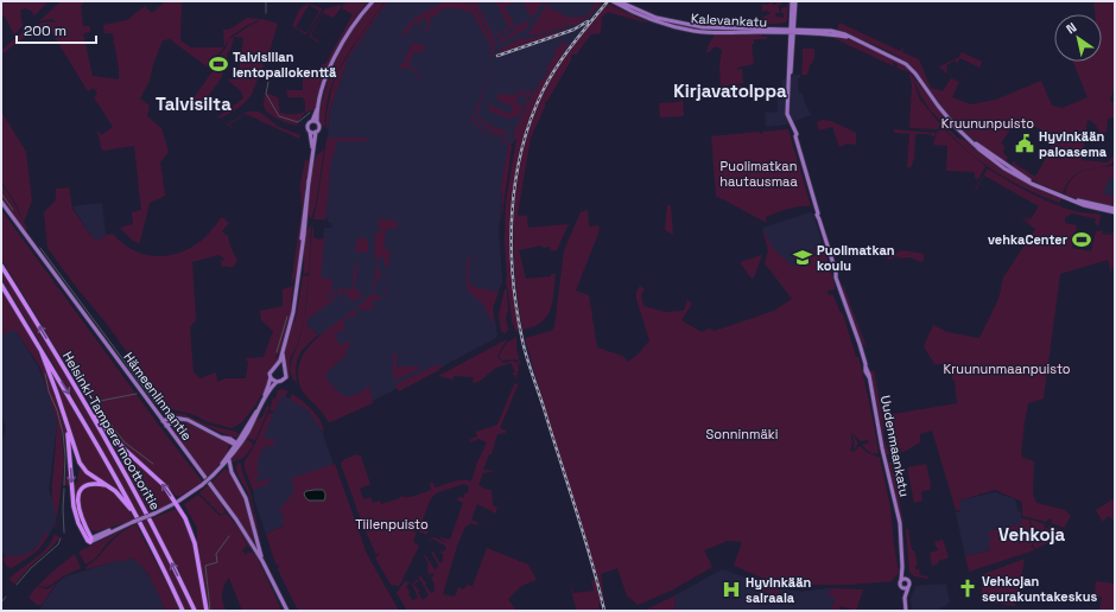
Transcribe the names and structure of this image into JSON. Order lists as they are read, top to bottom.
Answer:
{
  "streets": {
    "highway": ["Helsinki-Tampere moottoritie"],
    "main road": ["Kalevankatu", "Hämeenlinnantie", "Uudenmaankatu"]
  },
  "crossings": [
    ["Kalevankatu", "Uudenmaankatu"]
  ],
  "districts": ["Kirjavatolppa", "Talvisilta", "Vehkoja"],
  "parks": [
    "Kruununpuisto",
    "Puolimatkan hautausmaa",
    "Kruununmaanpuisto",
    "Sonninmäki",
    "Tiilenpuisto"
  ],
  "places": {
    "sports": ["Talvisillan lentopallokenttä", "vehkaCenter"],
    "public building": ["Hyvinkään paloasema"],
    "school or university": ["Puolimatkan koulu"],
    "church": ["Vehkojan seurakuntakeskus"],
    "hospital": ["Hyvinkään sairaala"]
  },
  "scale_bar": "200 m",
  "north": "top left"
}
